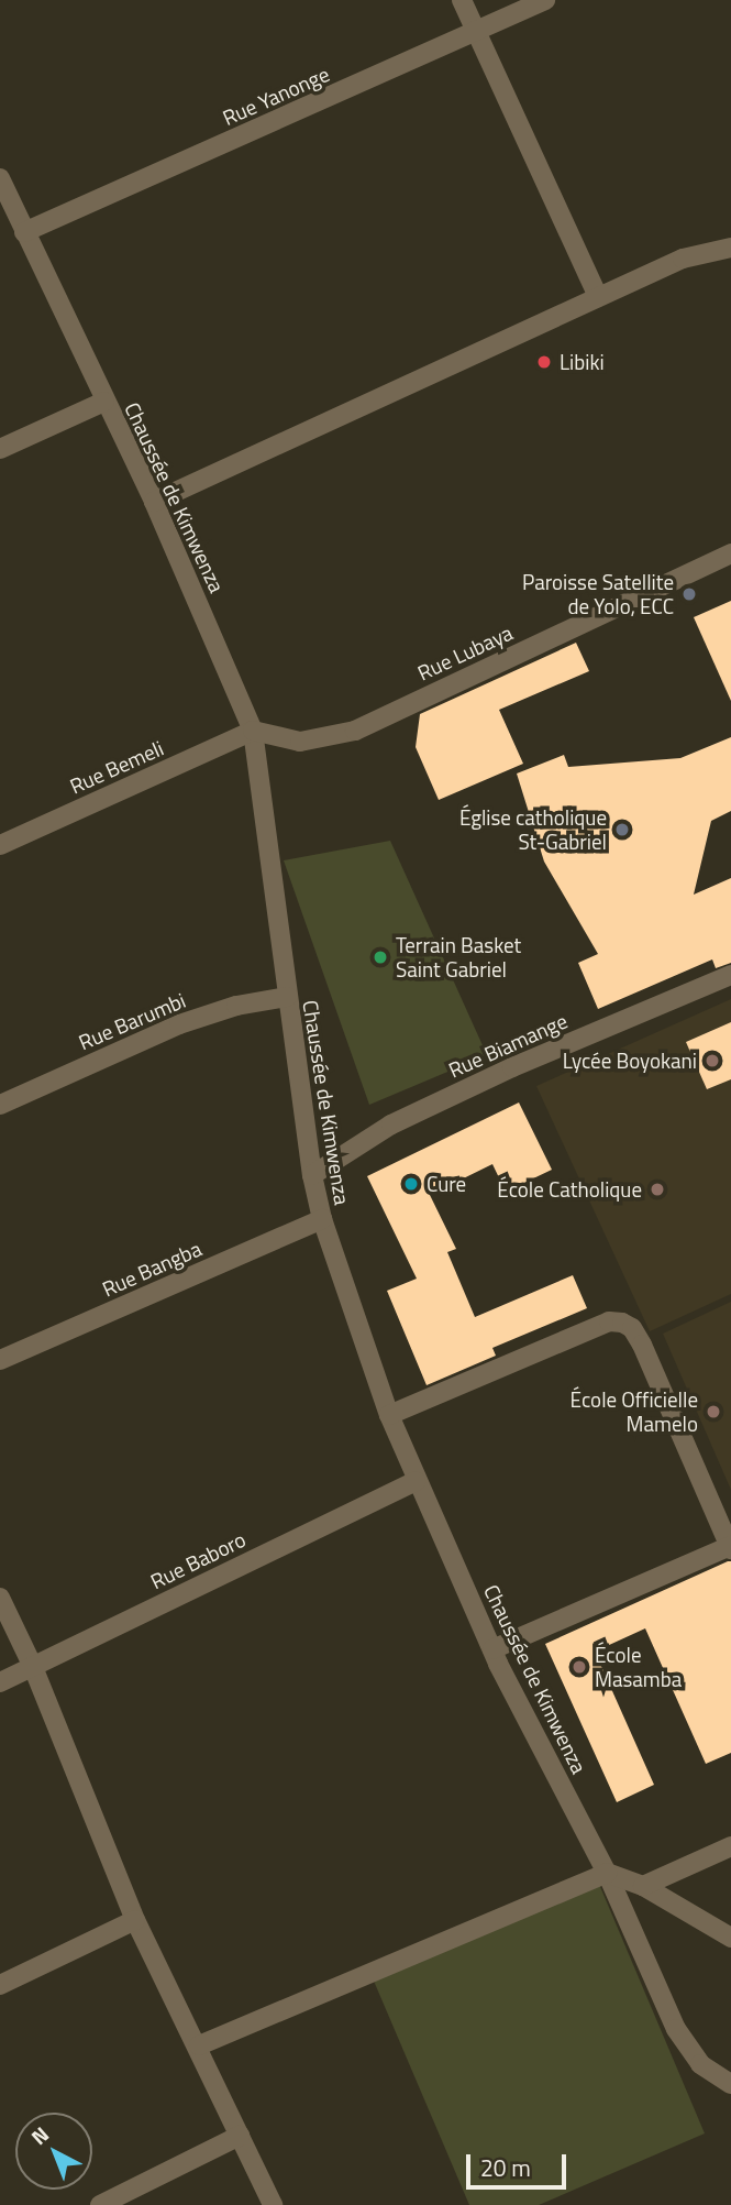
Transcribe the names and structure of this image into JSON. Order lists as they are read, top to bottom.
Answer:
{
  "streets": {
    "street": [
      "Rue Yanonge",
      "Chaussée de Kimwenza",
      "Rue Lubaya",
      "Rue Bemeli",
      "Rue Barumbi",
      "Rue Biamange",
      "Rue Bangba",
      "Rue Baboro"
    ]
  },
  "crossings": [
    ["Rue Yanonge", "Chaussée de Kimwenza"],
    ["Chaussée de Kimwenza", "Rue Lubaya"],
    ["Chaussée de Kimwenza", "Rue Bemeli"],
    ["Chaussée de Kimwenza", "Rue Barumbi"],
    ["Chaussée de Kimwenza", "Rue Biamange"],
    ["Chaussée de Kimwenza", "Rue Bangba"],
    ["Chaussée de Kimwenza", "Rue Baboro"],
    ["Rue Lubaya", "Rue Bemeli"]
  ],
  "places": [
    "Libiki",
    "Paroisse Satellite de Yolo, ECC",
    "Église catholique St-Gabriel",
    "Terrain Basket Saint Gabriel",
    "Lycée Boyokani",
    "Cure",
    "École Catholique",
    "École Officielle Mamelo",
    "École Masamba"
  ],
  "scale_bar": "20 m",
  "north": "top left"
}
